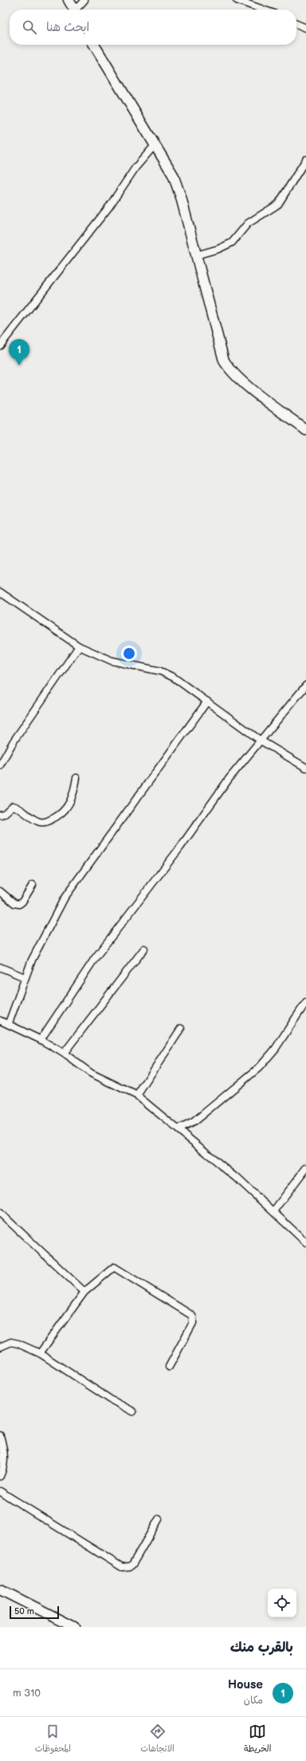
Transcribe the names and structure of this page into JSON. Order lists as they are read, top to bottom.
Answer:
{
  "scale_bar": "50 m",
  "page": {
    "search": "ابحث هنا",
    "pins": "1",
    "scale": "50 m",
    "heading": "بالقرب منك",
    "list": [
      {
        "mark": "1",
        "name": "House",
        "note": "مكان",
        "value": "310 m"
      }
    ],
    "nav": ["الخريطة", "الاتجاهات", "المحفوظات"]
  }
}
